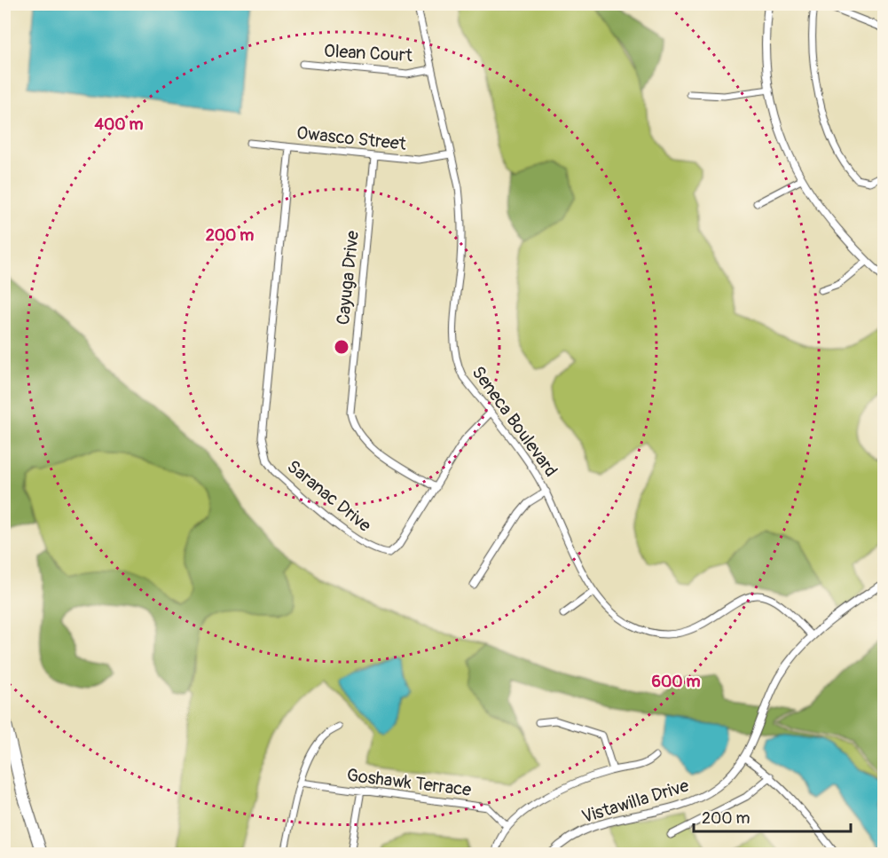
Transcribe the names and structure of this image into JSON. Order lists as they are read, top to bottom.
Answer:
{
  "streets": {
    "street": [
      "Olean Court",
      "Owasco Street",
      "Cayuga Drive",
      "Seneca Boulevard",
      "Saranac Drive",
      "Goshawk Terrace",
      "Vistawilla Drive"
    ]
  },
  "crossings": [
    ["Olean Court", "Seneca Boulevard"],
    ["Owasco Street", "Cayuga Drive"],
    ["Owasco Street", "Seneca Boulevard"],
    ["Owasco Street", "Saranac Drive"],
    ["Cayuga Drive", "Saranac Drive"],
    ["Seneca Boulevard", "Saranac Drive"],
    ["Seneca Boulevard", "Vistawilla Drive"]
  ],
  "scale_bar": "200 m",
  "rings": ["400 m", "200 m", "600 m"]
}
